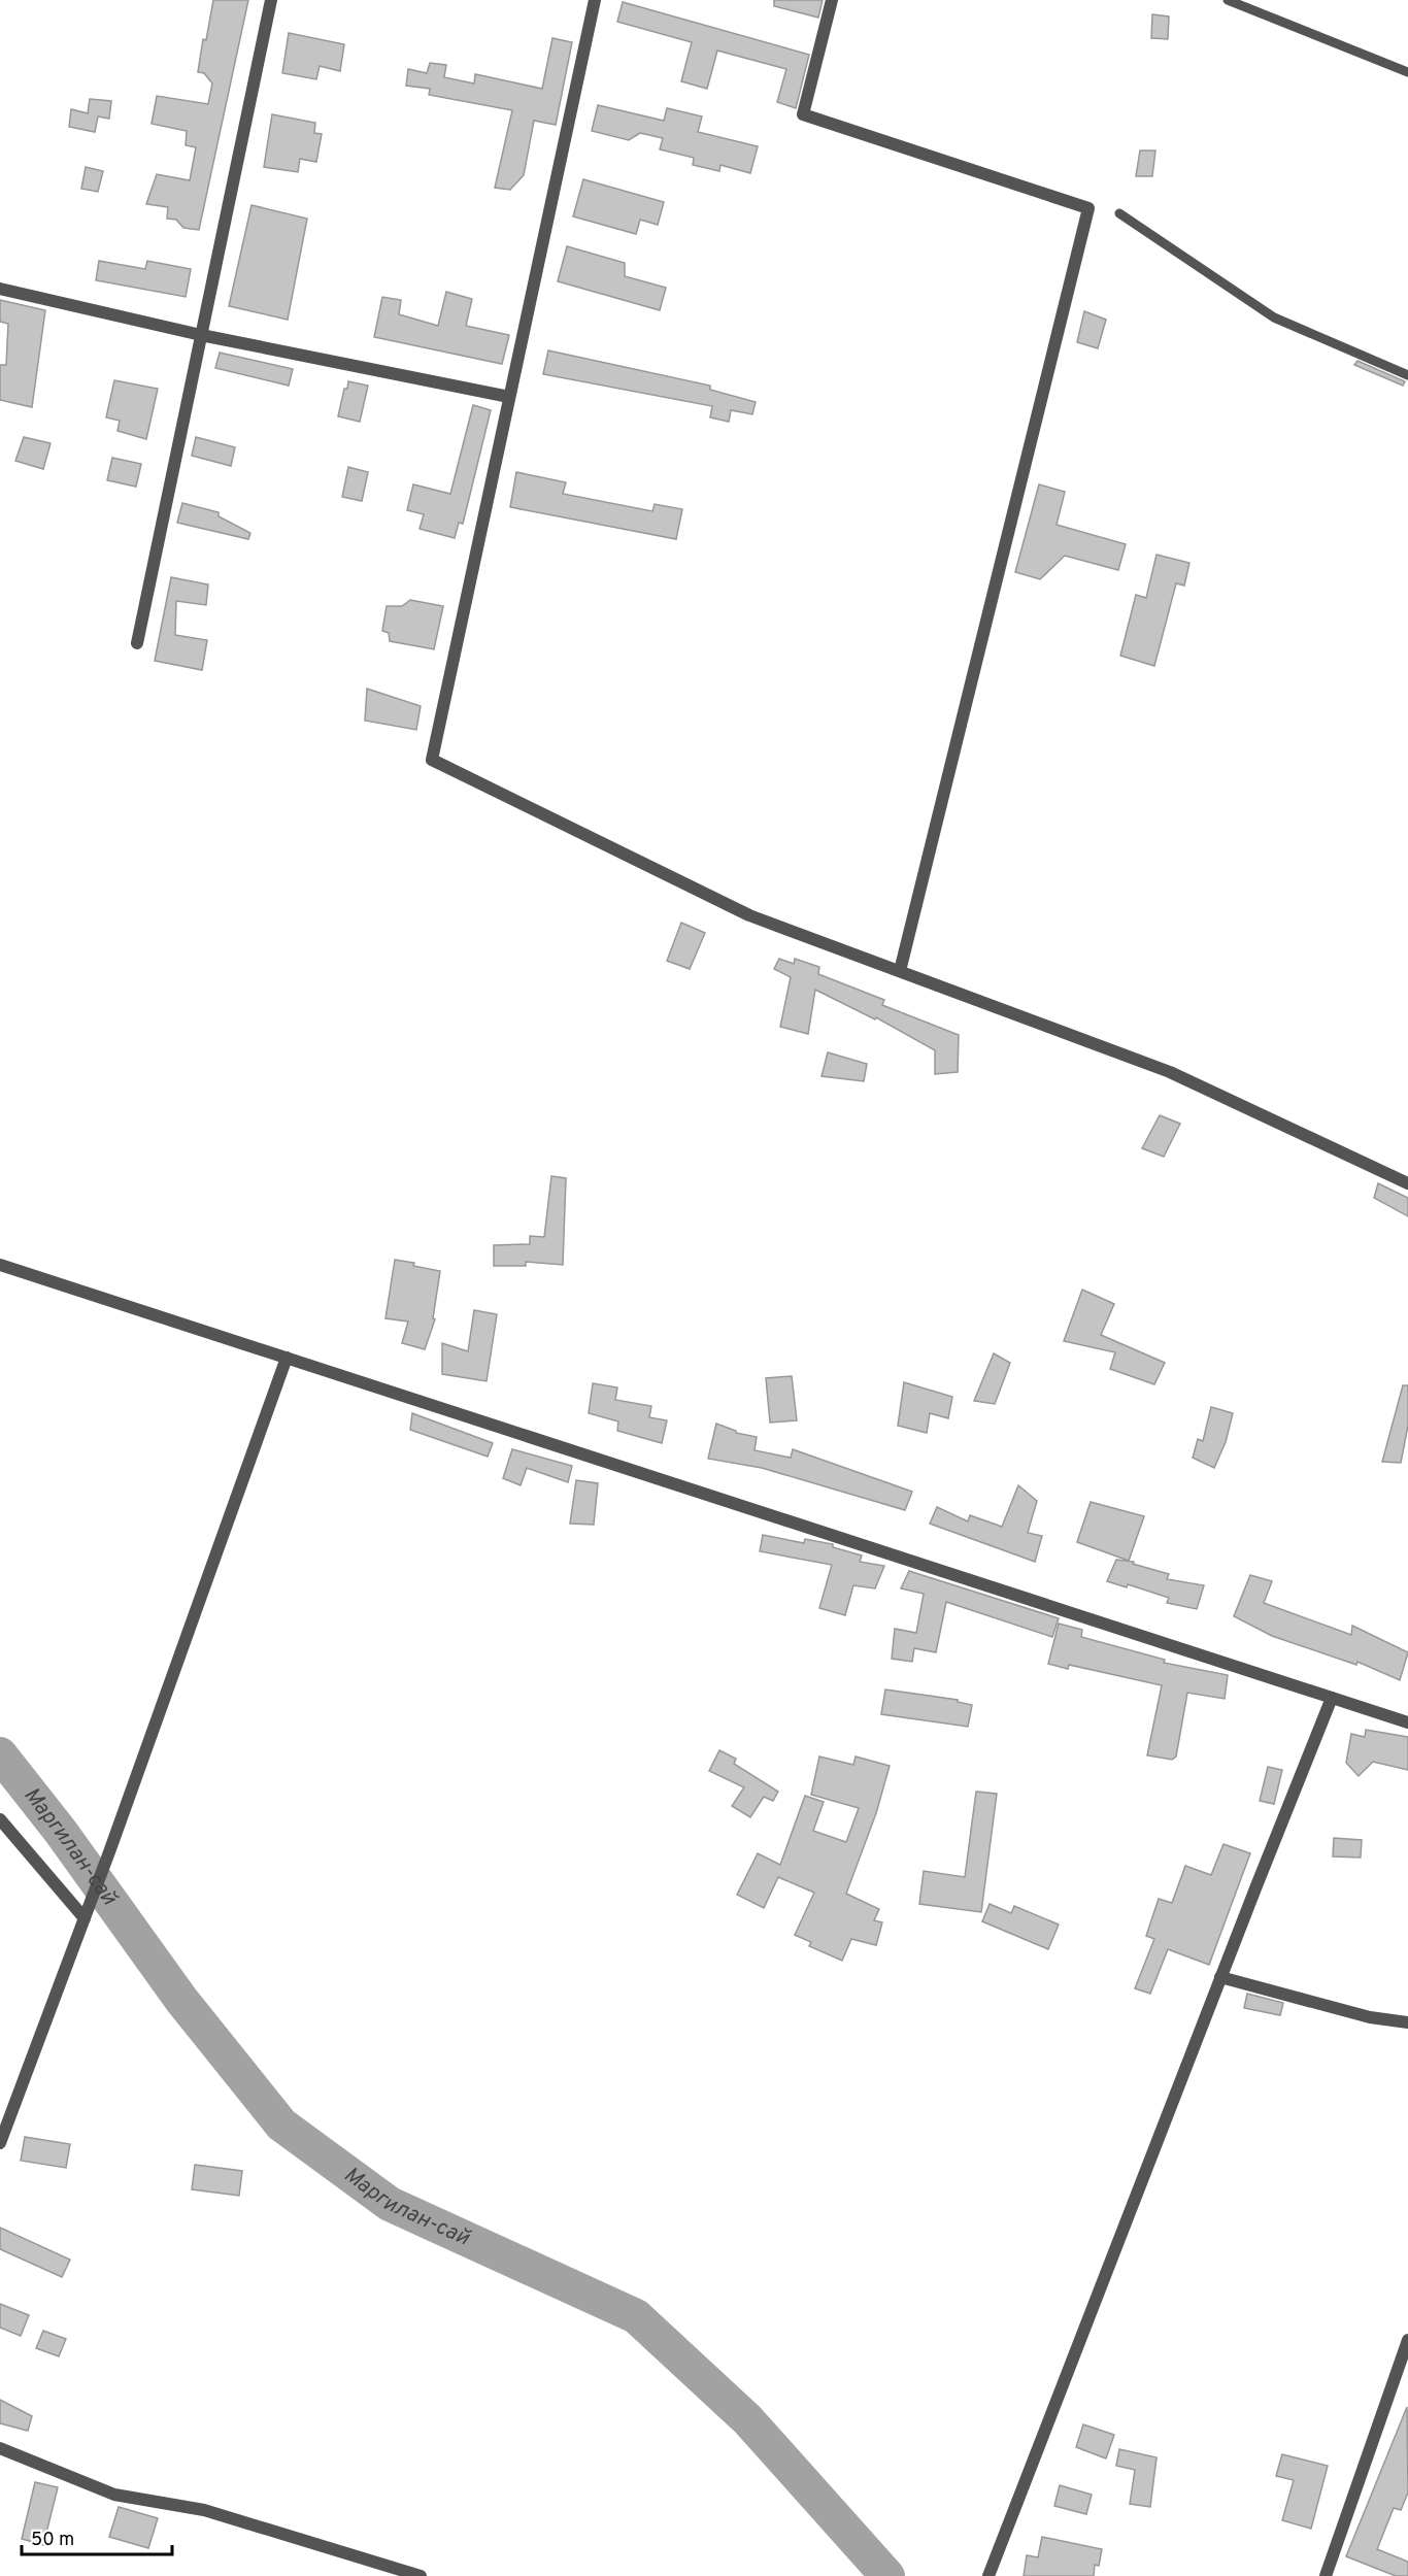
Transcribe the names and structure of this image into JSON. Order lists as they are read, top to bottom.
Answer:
{
  "water": ["Маргилан-сай"],
  "scale_bar": "50 m"
}
